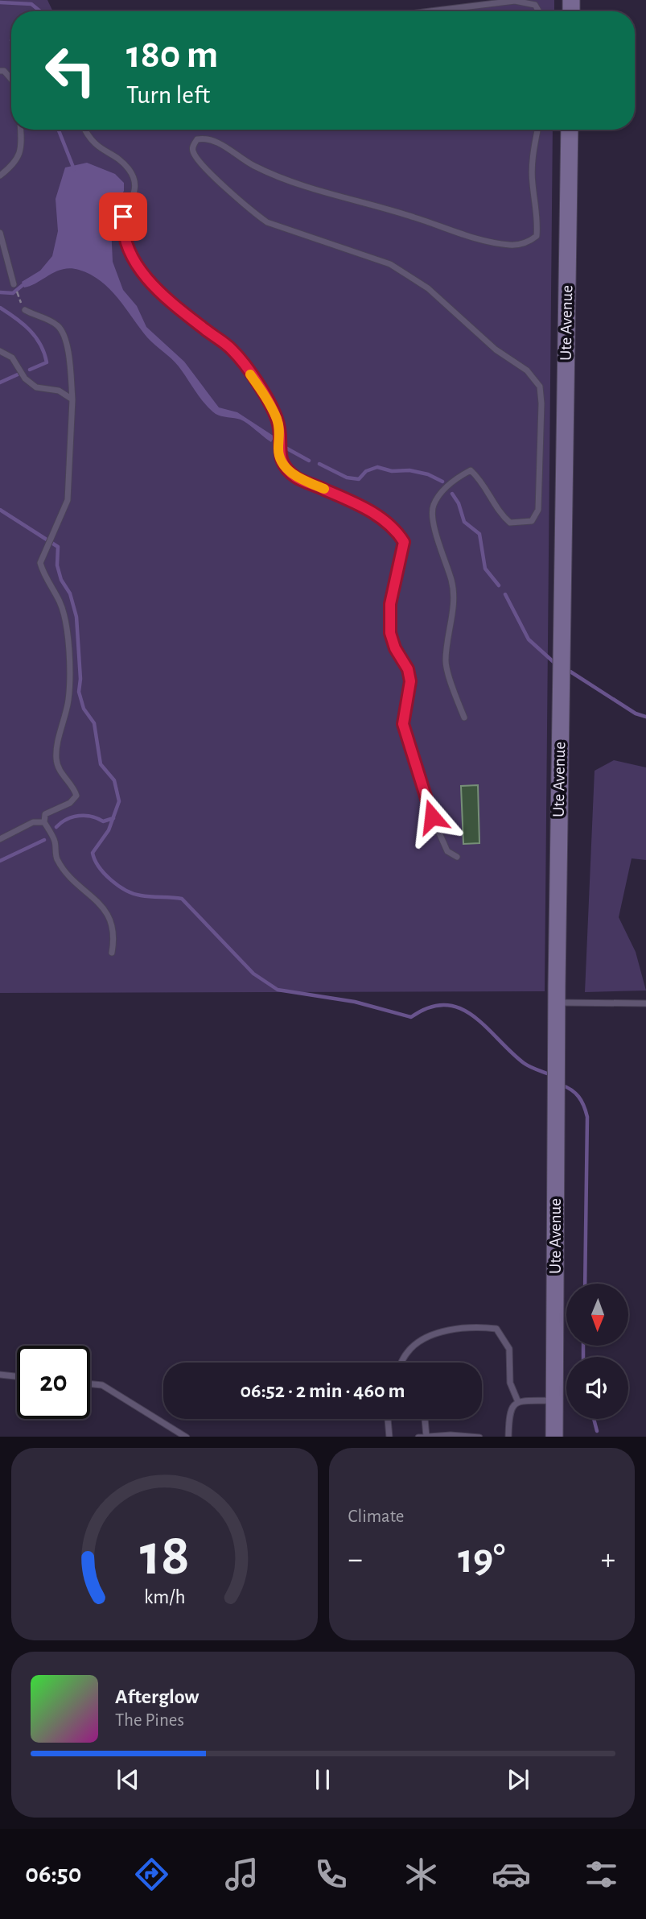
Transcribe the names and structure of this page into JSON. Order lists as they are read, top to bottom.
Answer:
{
  "streets": {
    "main road": ["Ute Avenue"]
  },
  "north": "bottom",
  "page": {
    "turn": ["180 m", "Turn left"],
    "limit": "20",
    "trip": "06:52 · 2 min · 460 m",
    "tile": "Climate",
    "heat": ["−", "19°", "+"],
    "song": ["Afterglow", "The Pines"],
    "tabs": "06:50",
    "gauge": ["18", "km/h"]
  }
}
